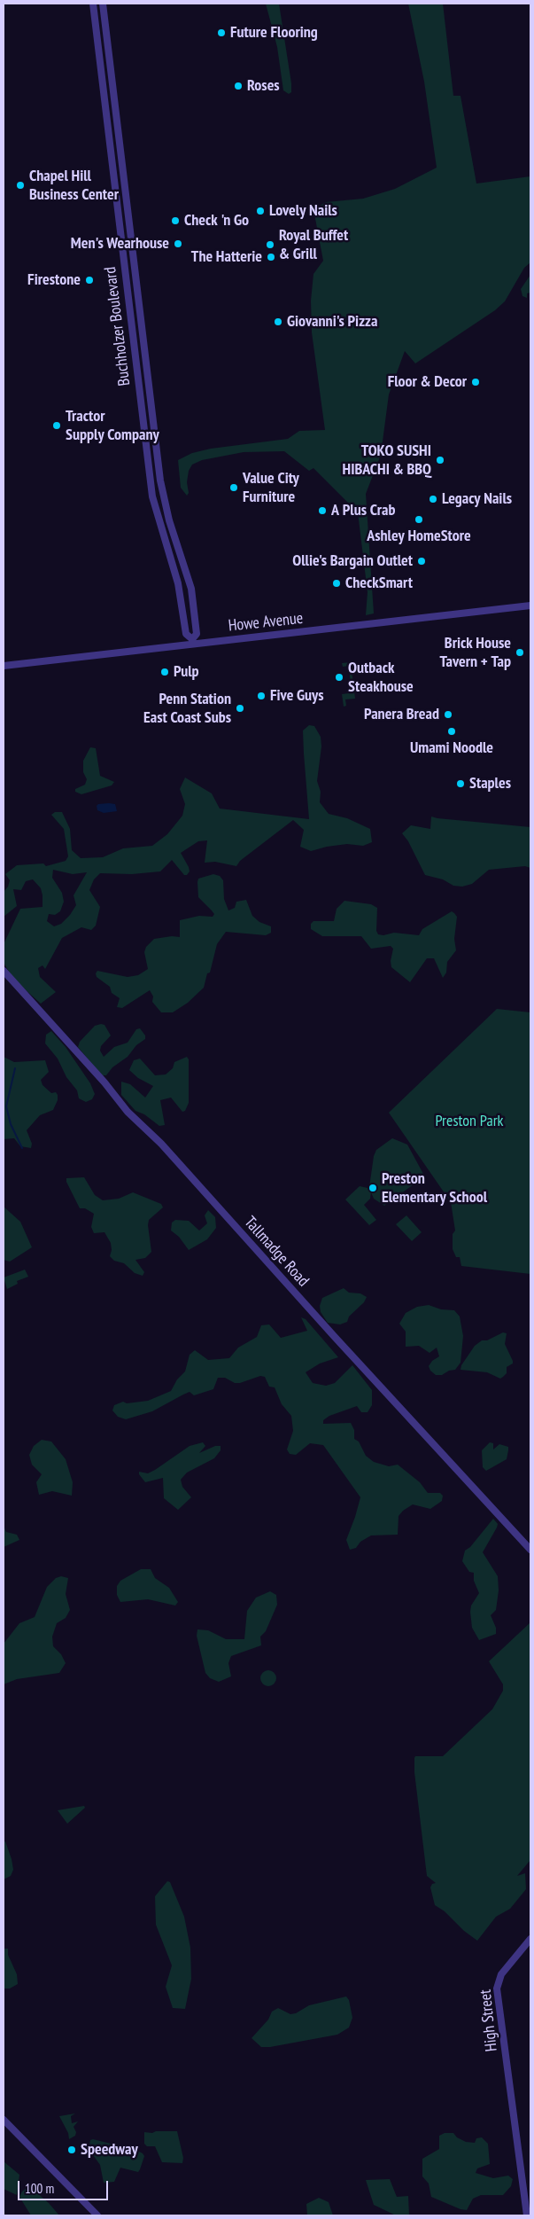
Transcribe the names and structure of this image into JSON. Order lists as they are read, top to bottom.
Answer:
{
  "streets": {
    "street": [
      "Buchholzer Boulevard",
      "Howe Avenue",
      "Tallmadge Road",
      "High Street"
    ]
  },
  "crossings": [
    ["Buchholzer Boulevard", "Howe Avenue"]
  ],
  "parks": ["Preston Park"],
  "places": [
    "Future Flooring",
    "Roses",
    "Chapel Hill Business Center",
    "Lovely Nails",
    "Check 'n Go",
    "Men's Wearhouse",
    "Royal Buffet & Grill",
    "The Hatterie",
    "Firestone",
    "Giovanni's Pizza",
    "Floor & Decor",
    "Tractor Supply Company",
    "TOKO SUSHI HIBACHI & BBQ",
    "Value City Furniture",
    "Legacy Nails",
    "A Plus Crab",
    "Ashley HomeStore",
    "Ollie's Bargain Outlet",
    "CheckSmart",
    "Brick House Tavern + Tap",
    "Pulp",
    "Outback Steakhouse",
    "Five Guys",
    "Penn Station East Coast Subs",
    "Panera Bread",
    "Umami Noodle",
    "Staples",
    "Preston Elementary School",
    "Speedway"
  ],
  "scale_bar": "100 m"
}
